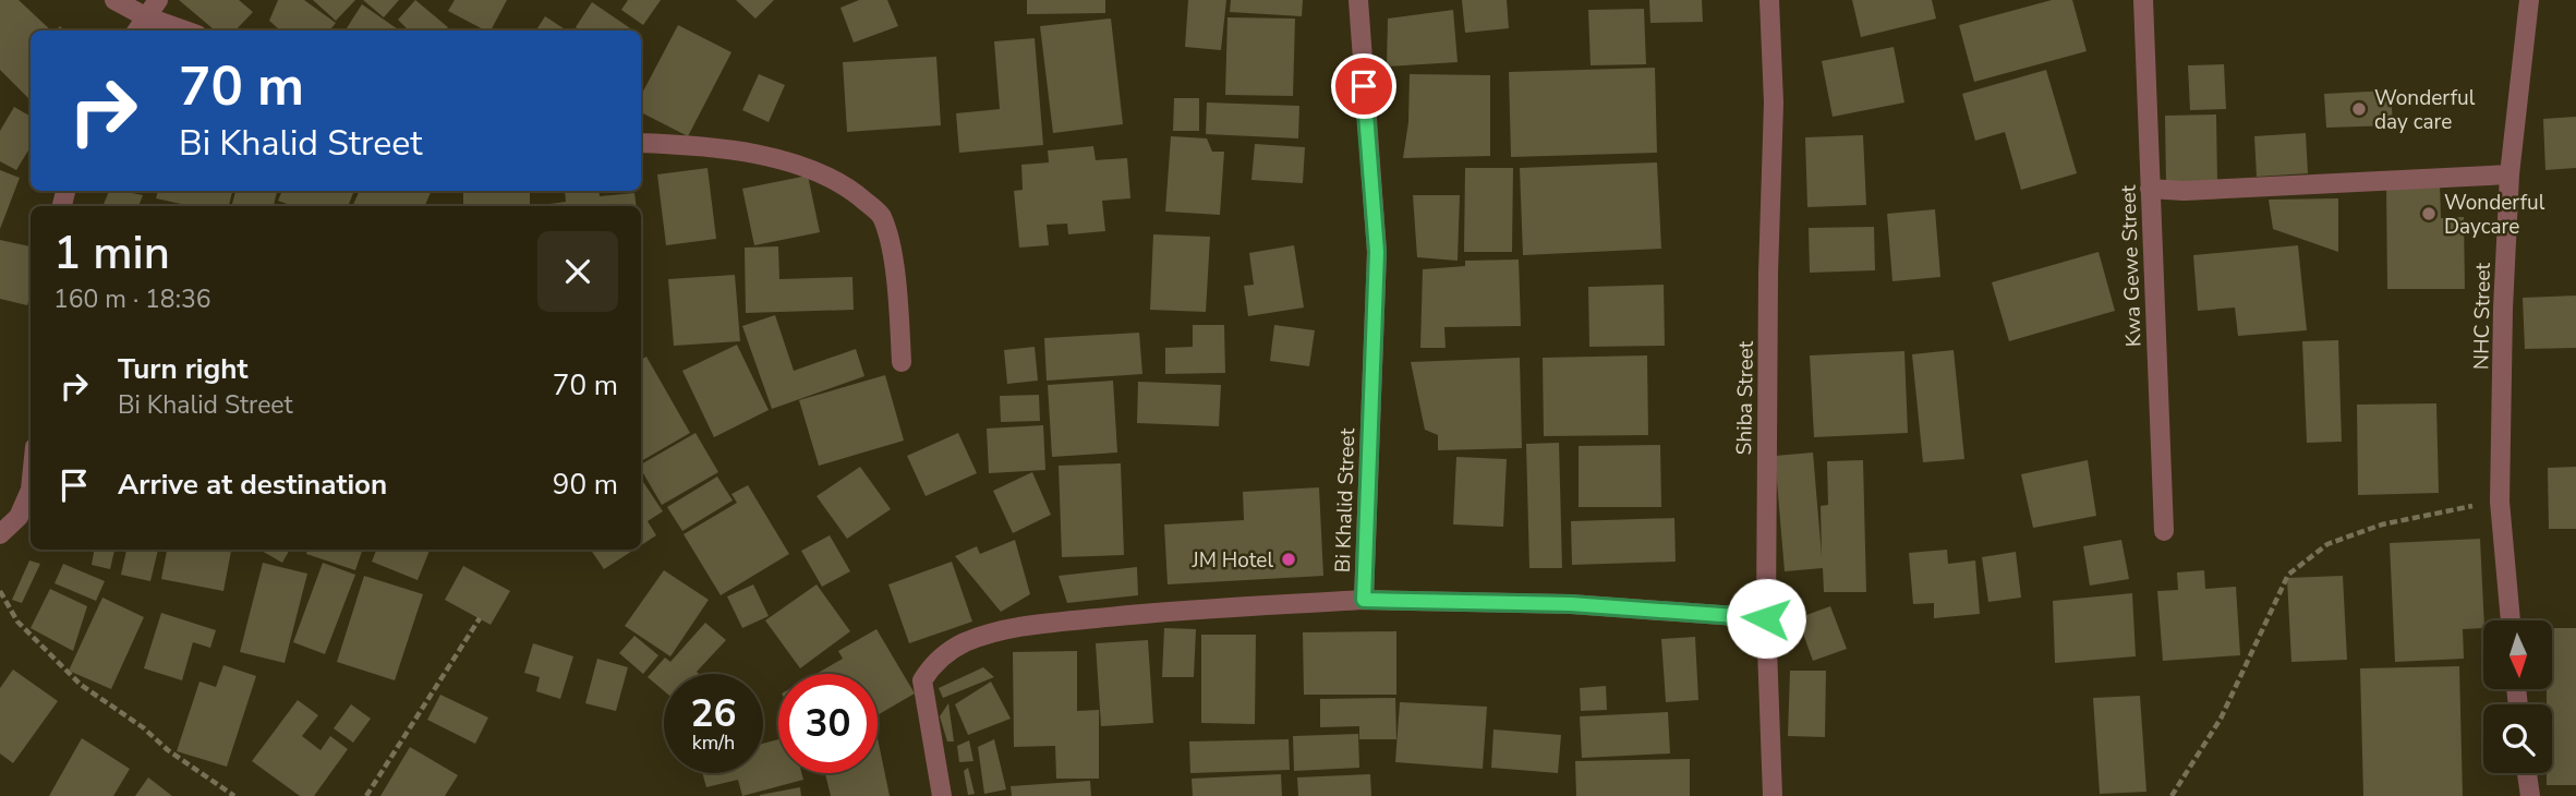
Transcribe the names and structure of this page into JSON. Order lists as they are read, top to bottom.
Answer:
{
  "streets": {
    "street": [
      "Kwa Gewe Street",
      "NHC Street",
      "Shiba Street",
      "Bi Khalid Street"
    ]
  },
  "crossings": [
    ["Shiba Street", "Bi Khalid Street"]
  ],
  "places": ["Wonderful day care", "Wonderful Daycare", "JM Hotel"],
  "north": "bottom",
  "page": {
    "turn": ["70 m", "Bi Khalid Street"],
    "heading": ["1 min", "160 m · 18:36"],
    "list": [
      {
        "name": "Turn right",
        "note": "Bi Khalid Street",
        "value": "70 m"
      },
      {
        "name": "Arrive at destination",
        "value": "90 m"
      }
    ],
    "speed": "26 km/h",
    "limit": "30"
  }
}
